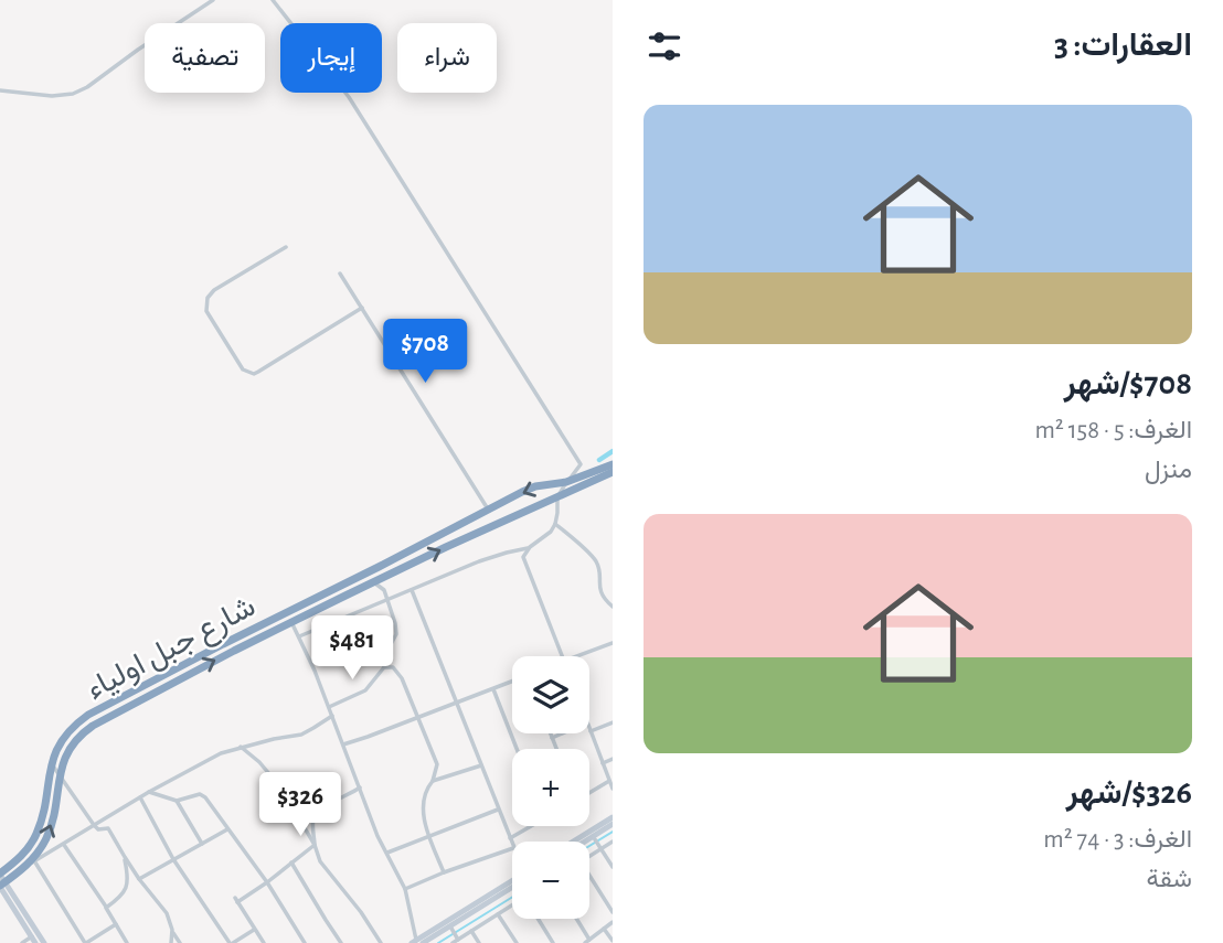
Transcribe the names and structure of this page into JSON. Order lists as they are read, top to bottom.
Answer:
{
  "streets": {
    "highway": ["شارع جبل اولياء"]
  },
  "page": {
    "heading": "العقارات: 3",
    "chip": ["شراء", "إيجار", "تصفية"],
    "list": [
      {
        "name": "$708/شهر",
        "note": "الغرف: 5 · 158 m² · منزل"
      },
      {
        "name": "$326/شهر",
        "note": "الغرف: 3 · 74 m² · شقة"
      }
    ],
    "price": ["$708", "$481", "$326"],
    "map_buttons": ["+", "−"]
  }
}
